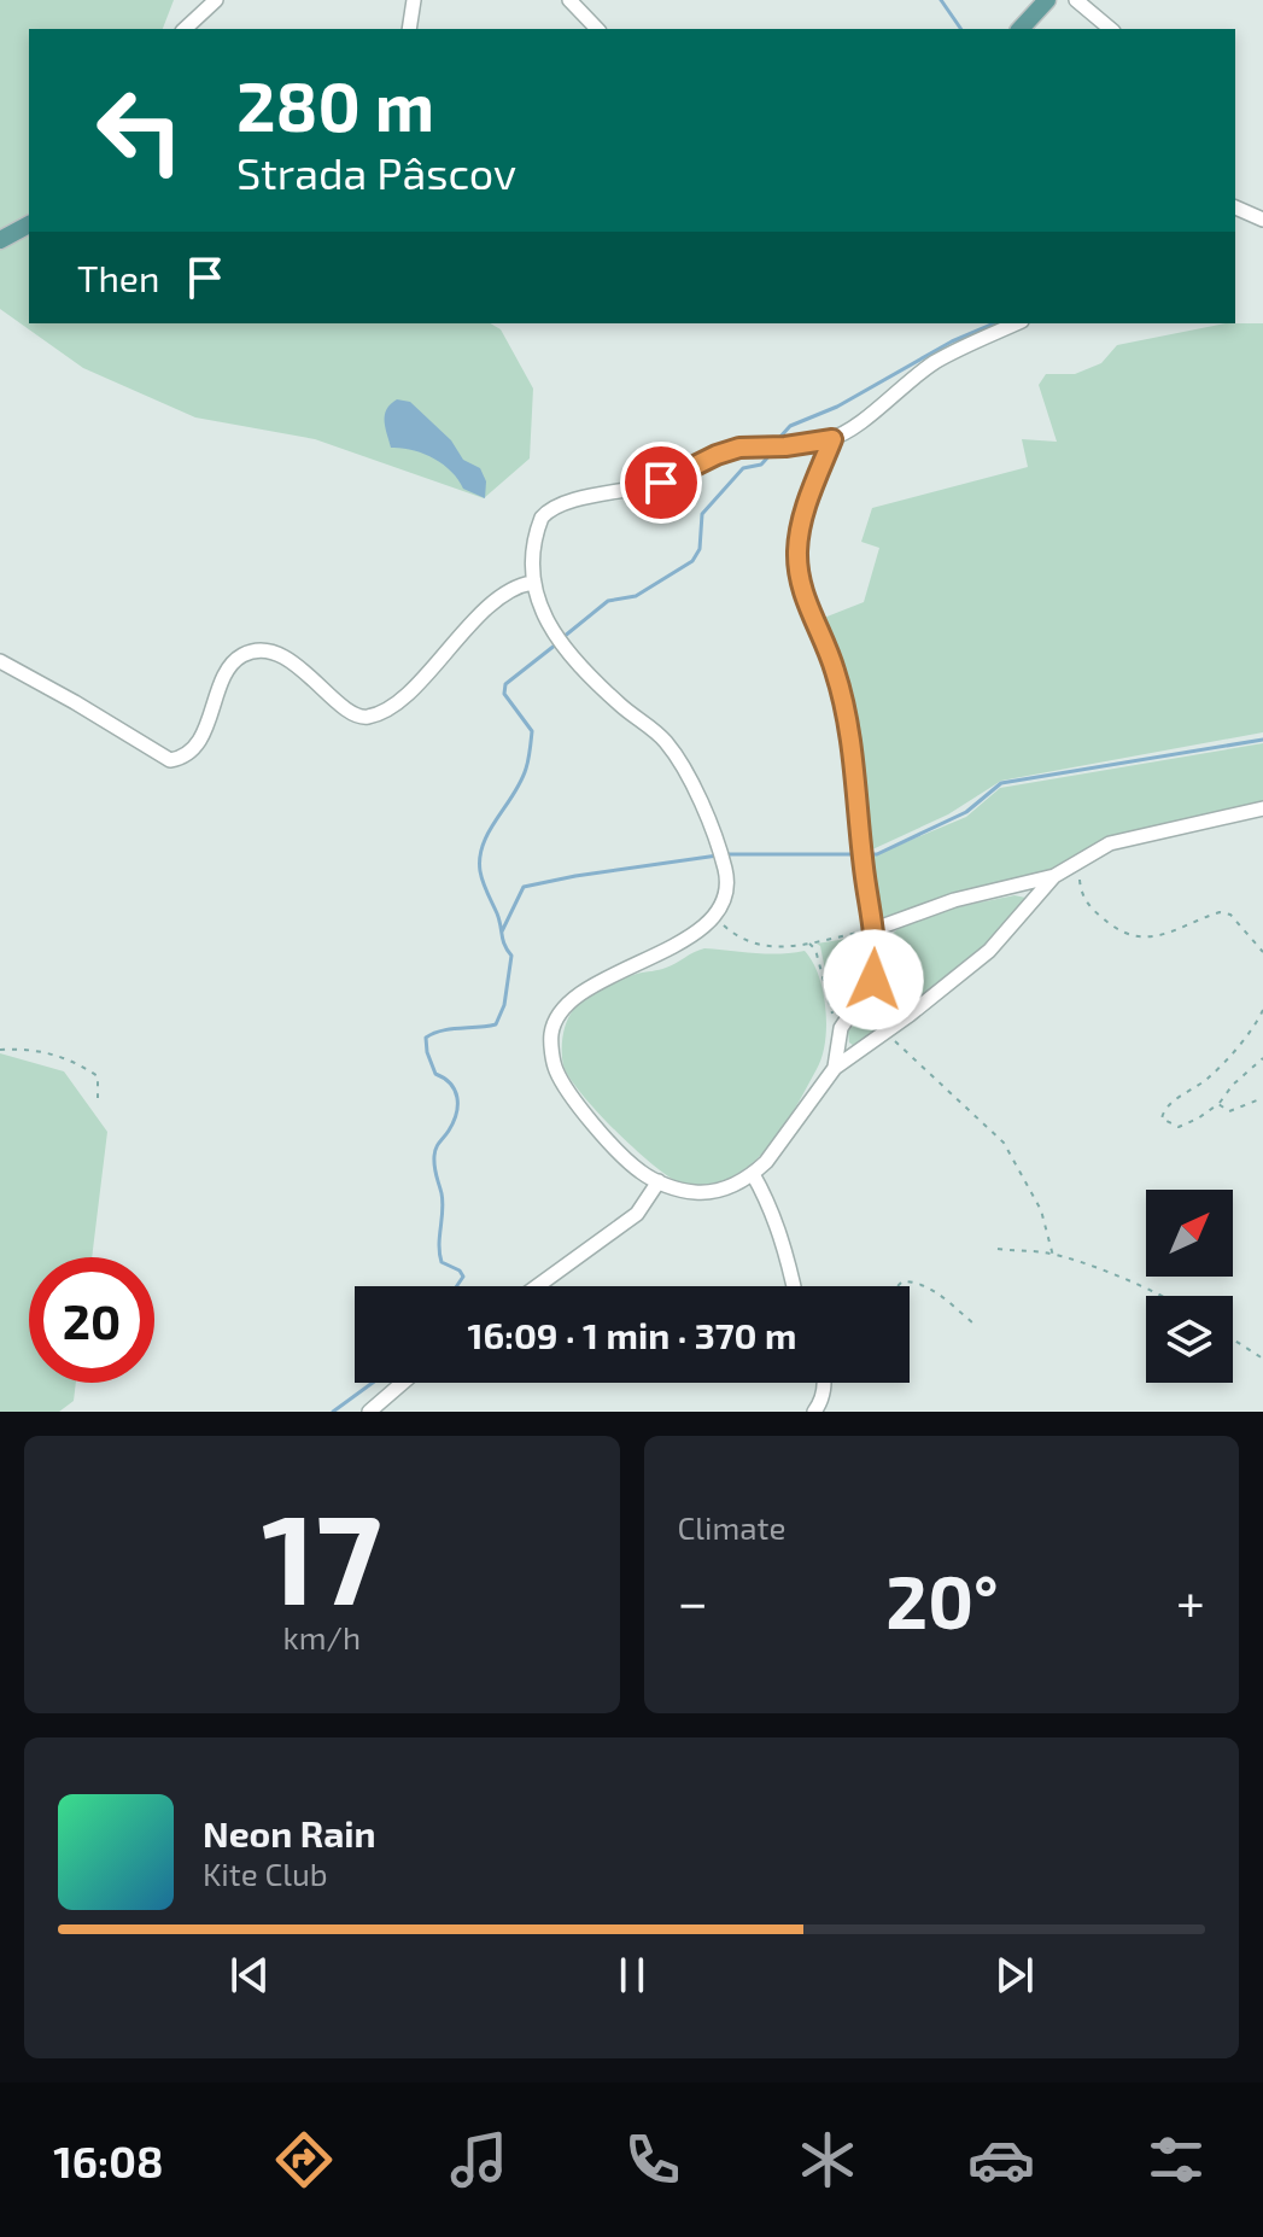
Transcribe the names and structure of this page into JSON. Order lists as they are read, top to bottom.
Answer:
{
  "north": "top right",
  "page": {
    "turn": ["280 m", "Strada Pâscov"],
    "then": "Then",
    "limit": "20",
    "trip": "16:09 · 1 min · 370 m",
    "tile": [
      ["17", "km/h"],
      "Climate"
    ],
    "heat": ["−", "20°", "+"],
    "song": ["Neon Rain", "Kite Club"],
    "tabs": "16:08"
  }
}
